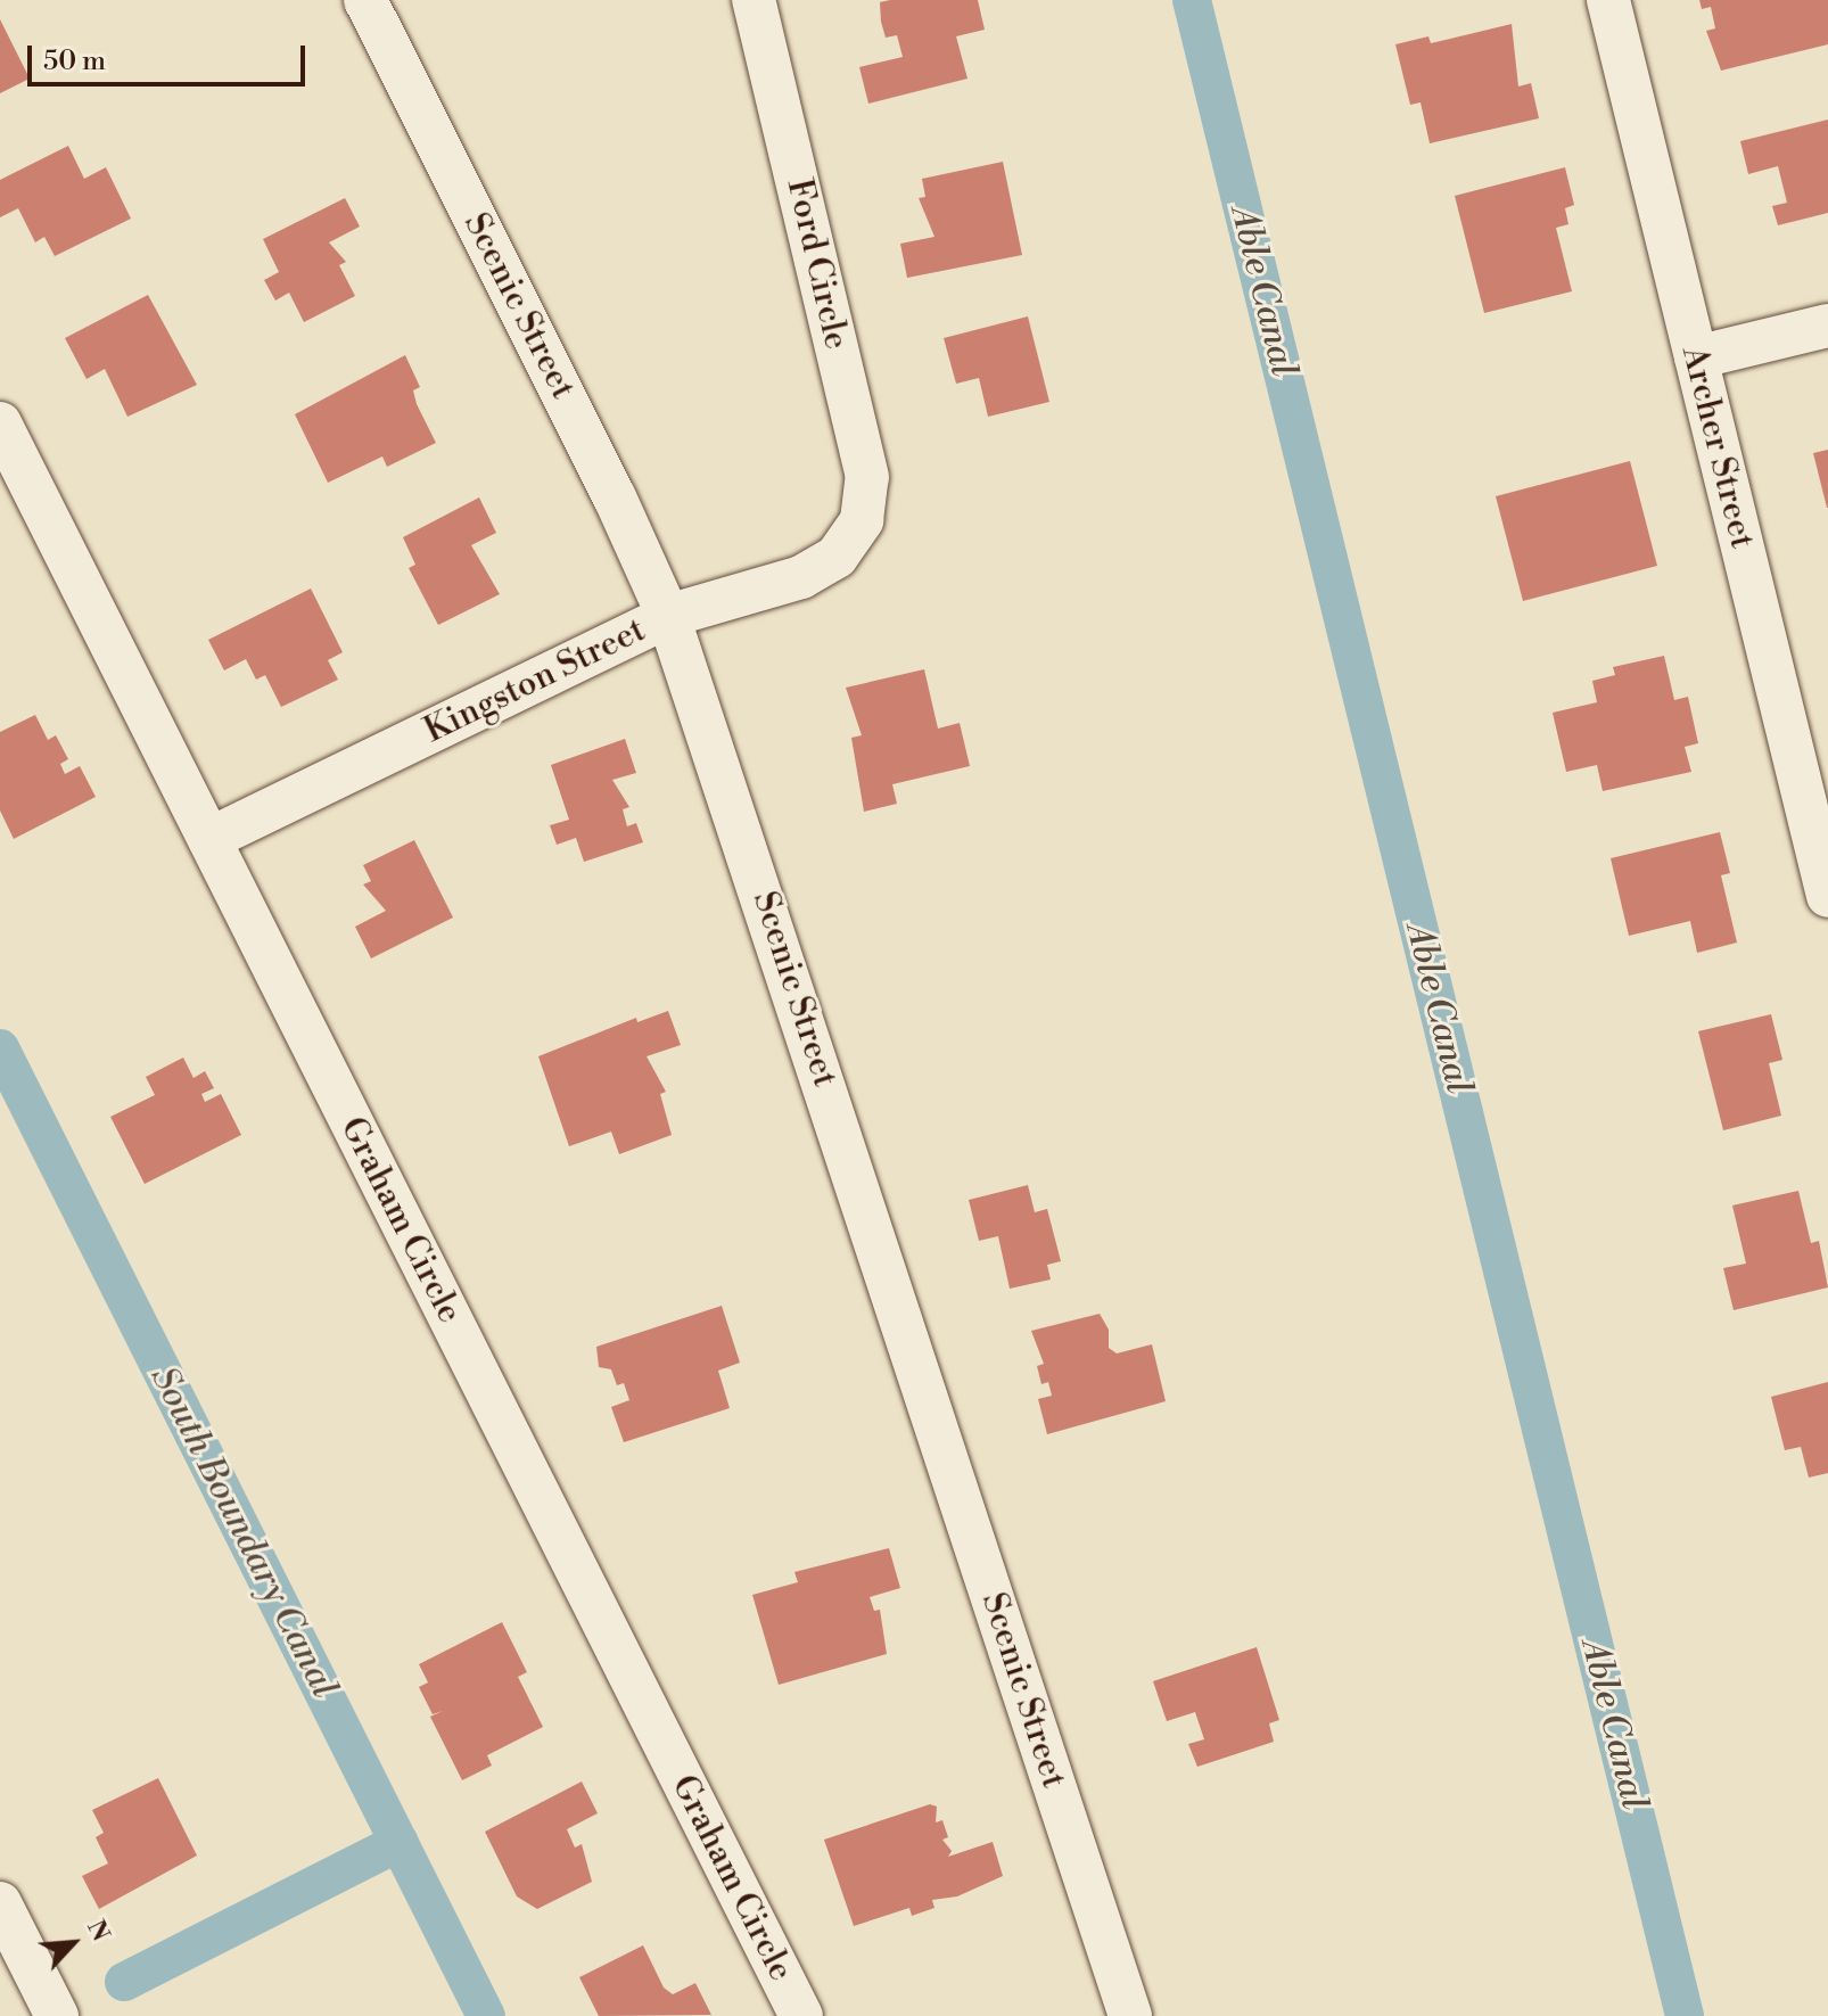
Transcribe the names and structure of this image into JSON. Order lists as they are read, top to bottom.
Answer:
{
  "streets": {
    "street": [
      "Ford Circle",
      "Scenic Street",
      "Archer Street",
      "Kingston Street",
      "Graham Circle"
    ]
  },
  "crossings": [
    ["Ford Circle", "Kingston Street"],
    ["Scenic Street", "Kingston Street"],
    ["Kingston Street", "Graham Circle"]
  ],
  "water": ["Able Canal", "South Boundary Canal"],
  "scale_bar": "50 m",
  "north": "top right"
}
